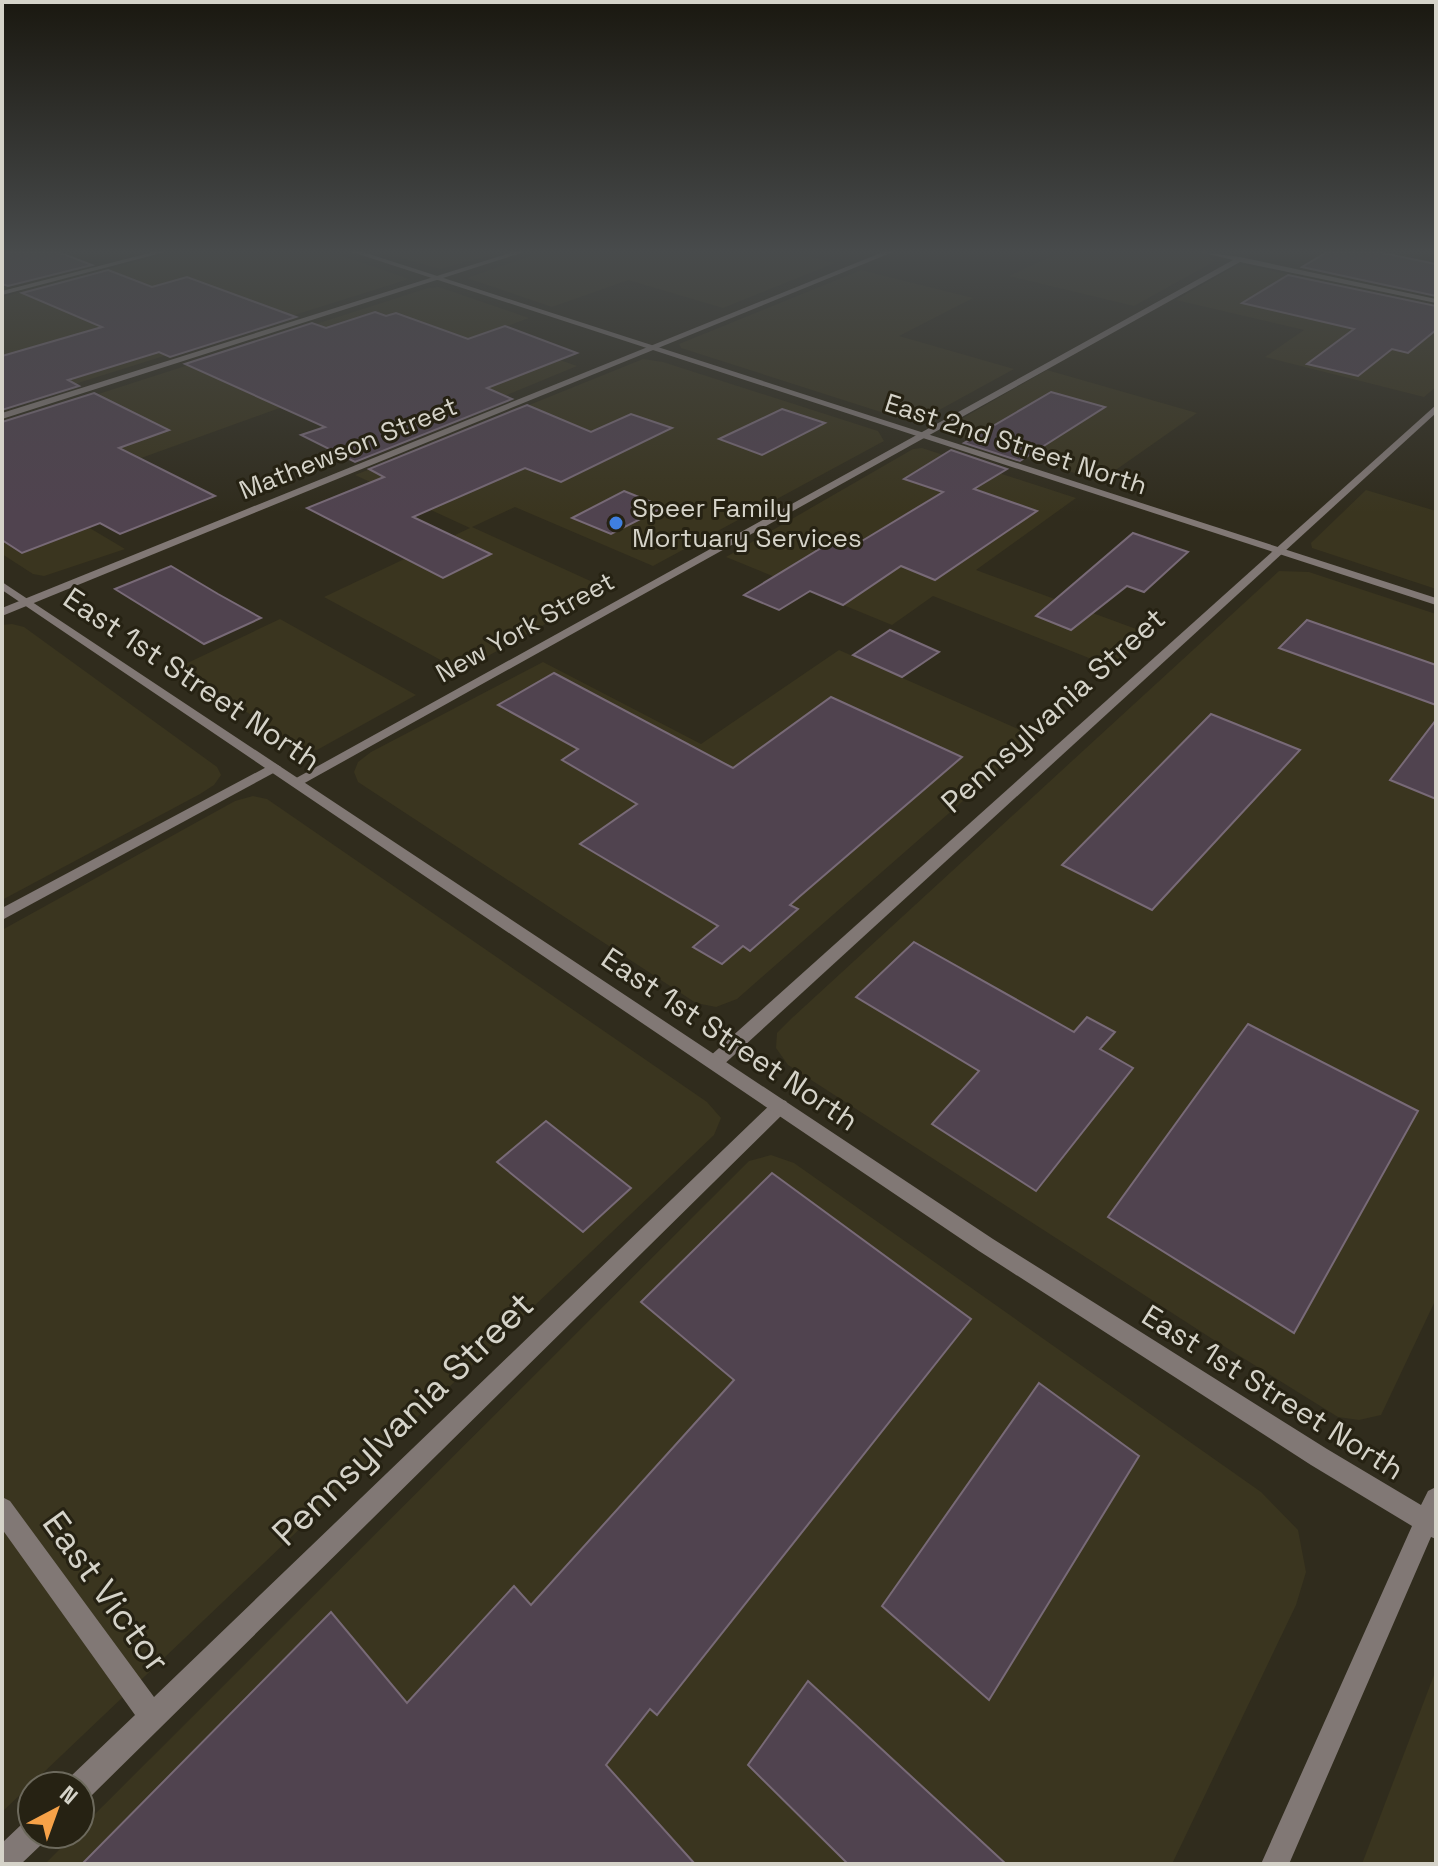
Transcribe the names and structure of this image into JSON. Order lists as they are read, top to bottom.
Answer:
{
  "streets": {
    "street": [
      "East 2nd Street North",
      "Mathewson Street",
      "New York Street",
      "East 1st Street North",
      "Pennsylvania Street",
      "East Victor"
    ]
  },
  "crossings": [
    ["East 2nd Street North", "Mathewson Street"],
    ["East 2nd Street North", "New York Street"],
    ["East 2nd Street North", "Pennsylvania Street"],
    ["Mathewson Street", "East 1st Street North"],
    ["New York Street", "East 1st Street North"],
    ["East 1st Street North", "Pennsylvania Street"],
    ["Pennsylvania Street", "East Victor"]
  ],
  "places": ["Speer Family Mortuary Services"],
  "north": "top right"
}
